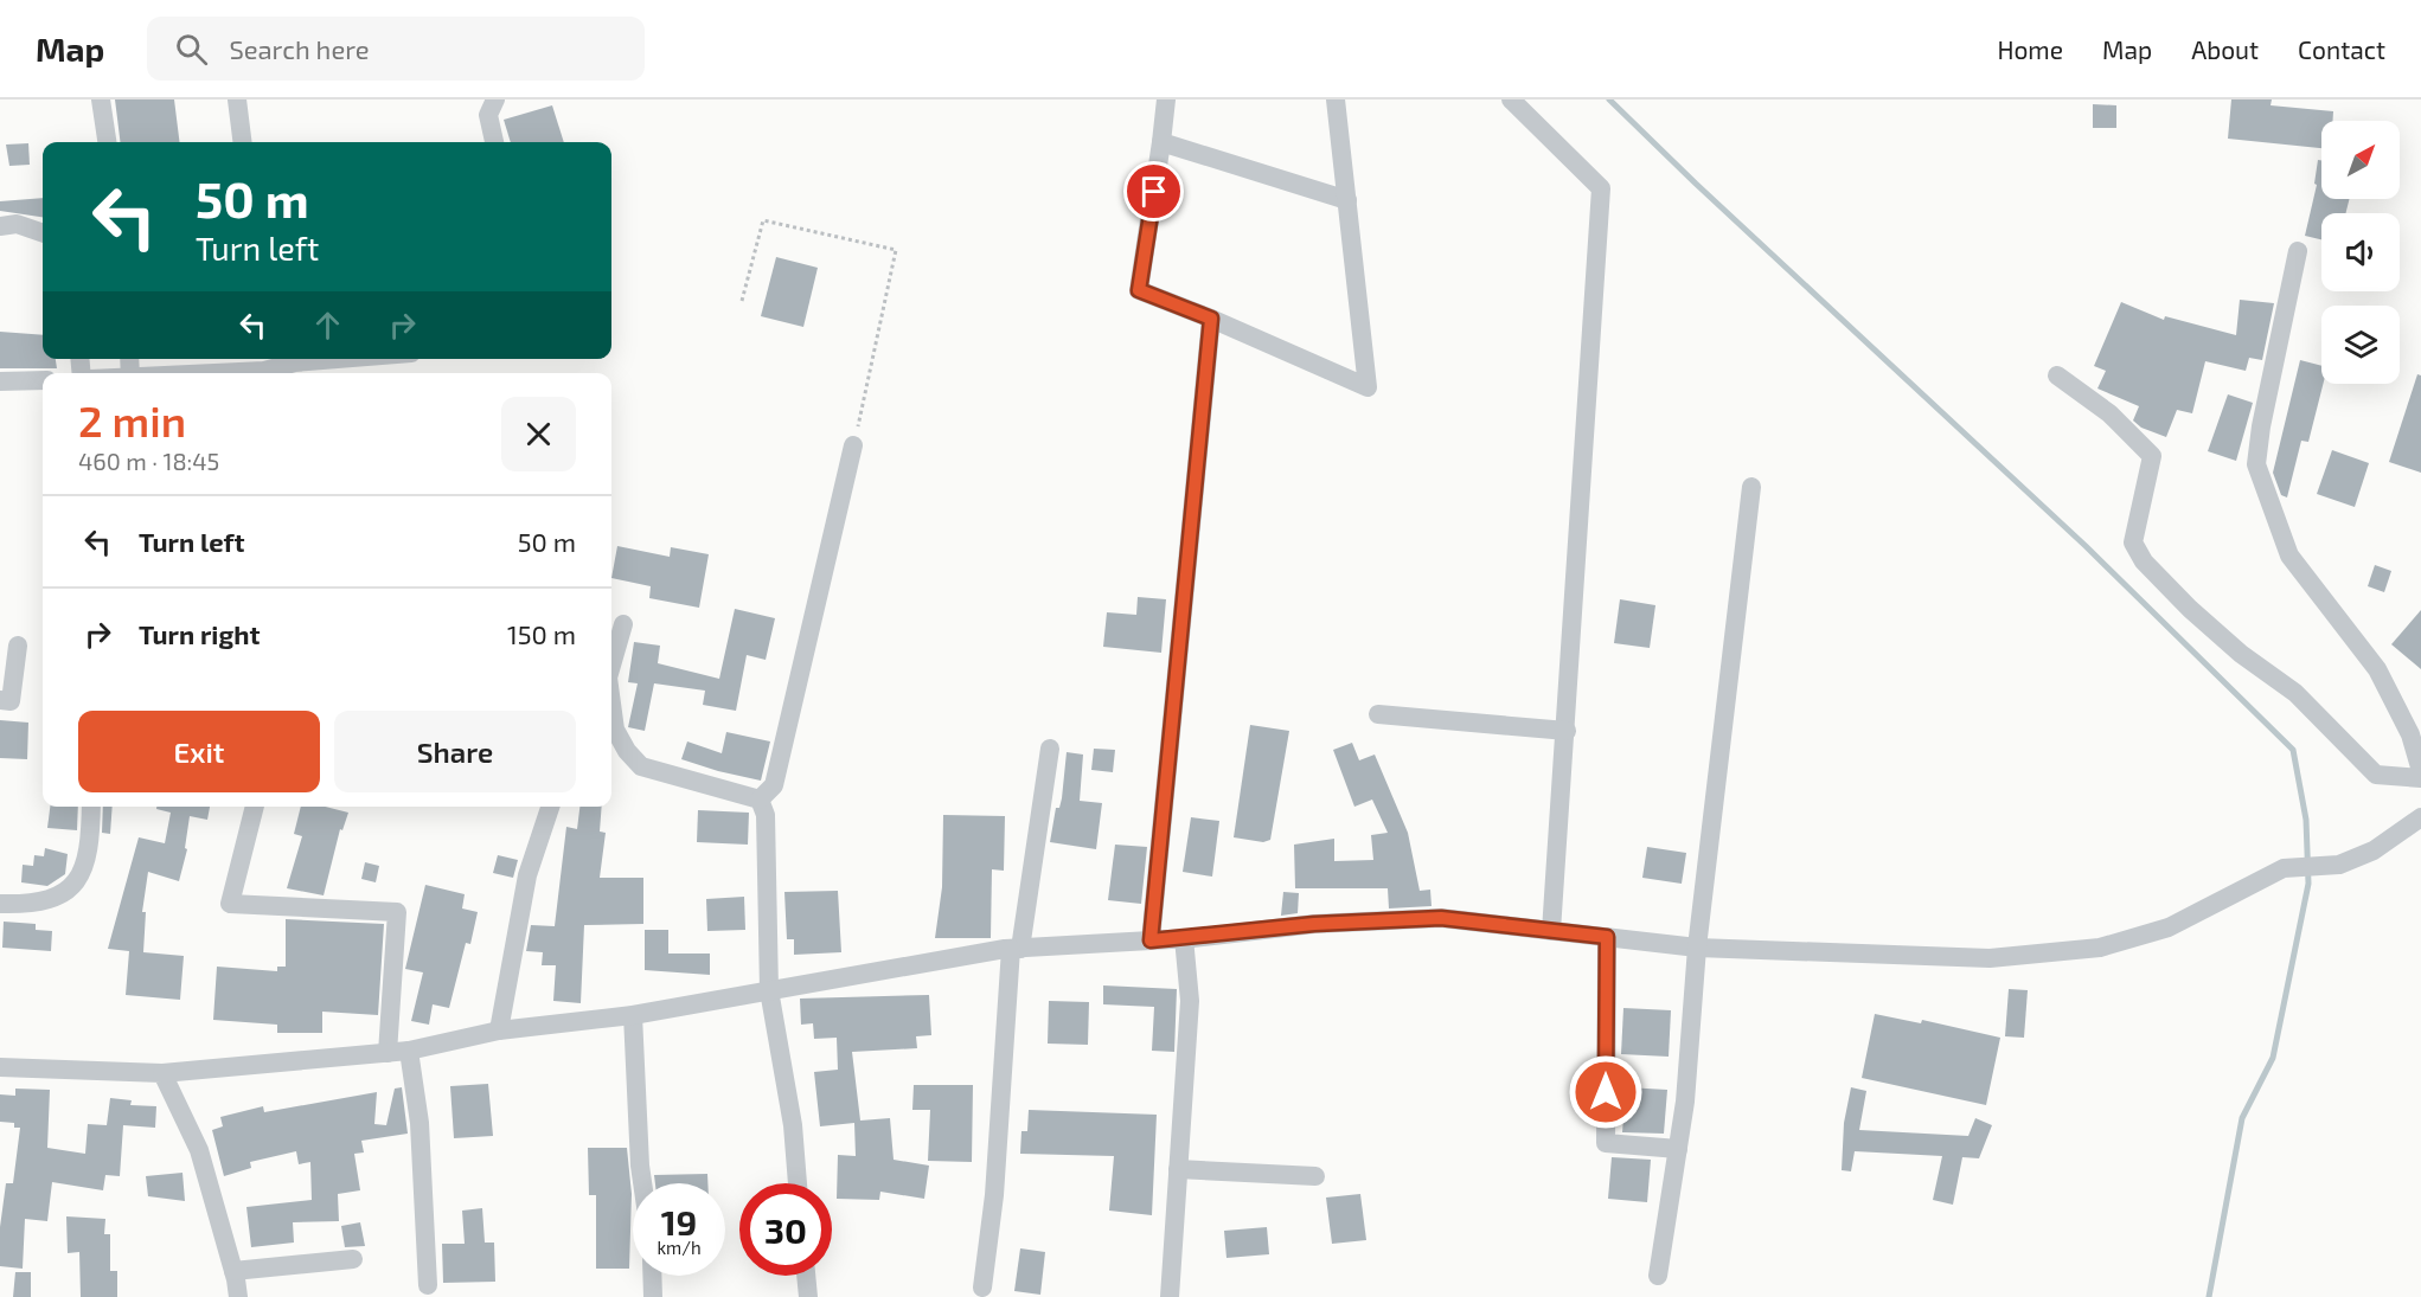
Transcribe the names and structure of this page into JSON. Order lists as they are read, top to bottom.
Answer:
{
  "north": "top right",
  "page": {
    "header": "Map",
    "search": "Search here",
    "nav": [
      "Home",
      "Map",
      "About",
      "Contact"
    ],
    "turn": ["50 m", "Turn left"],
    "heading": ["2 min", "460 m · 18:45"],
    "list": [
      {
        "name": "Turn left",
        "value": "50 m"
      },
      {
        "name": "Turn right",
        "value": "150 m"
      }
    ],
    "buttons": ["Exit", "Share"],
    "speed": "19 km/h",
    "limit": "30"
  }
}
